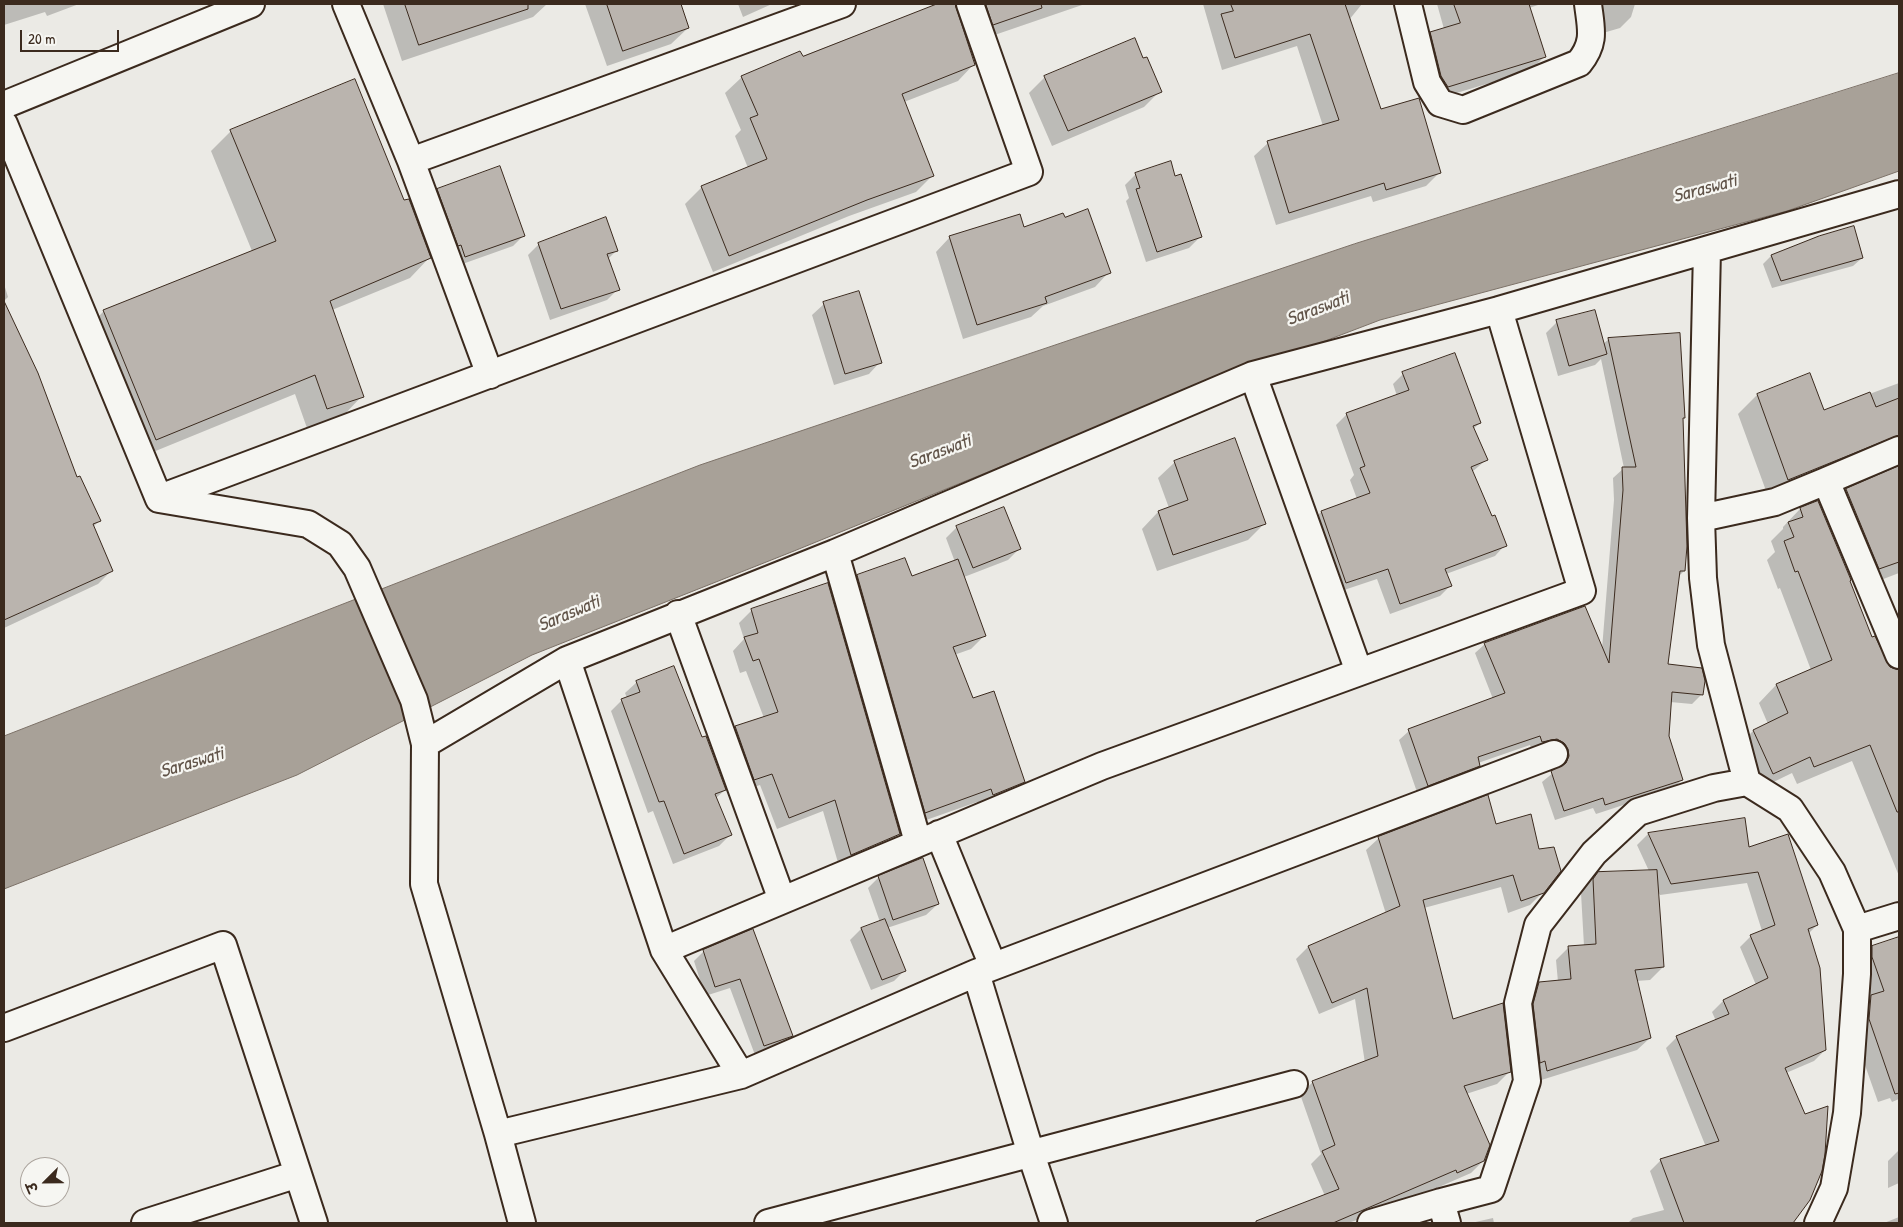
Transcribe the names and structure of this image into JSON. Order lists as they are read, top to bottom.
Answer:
{
  "water": ["Saraswati"],
  "scale_bar": "20 m",
  "north": "bottom left"
}
